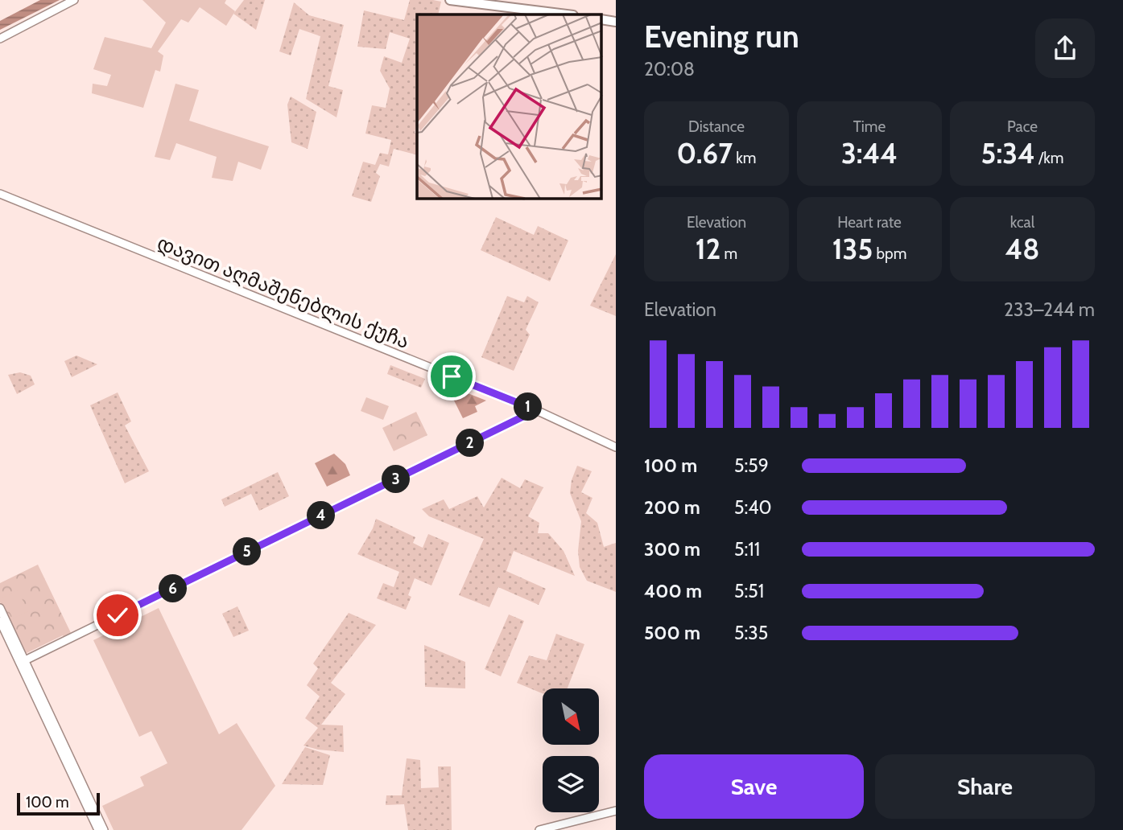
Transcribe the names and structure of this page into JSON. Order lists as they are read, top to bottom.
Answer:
{
  "streets": {
    "street": ["დავით აღმაშენებლის ქუჩა"]
  },
  "scale_bar": "100 m",
  "north": "bottom right",
  "page": {
    "heading": ["Evening run", "20:08"],
    "stats": [
      ["Distance", "0.67 km"],
      ["Time", "3:44"],
      ["Pace", "5:34 /km"],
      ["Elevation", "12 m"],
      ["Heart rate", "135 bpm"],
      ["kcal", "48"]
    ],
    "chart": ["Elevation", "233–244 m"],
    "pins": [
      "1",
      "2",
      "3",
      "4",
      "5",
      "6"
    ],
    "list": [
      {
        "name": "100 m",
        "note": "5:59"
      },
      {
        "name": "200 m",
        "note": "5:40"
      },
      {
        "name": "300 m",
        "note": "5:11"
      },
      {
        "name": "400 m",
        "note": "5:51"
      },
      {
        "name": "500 m",
        "note": "5:35"
      }
    ],
    "buttons": ["Save", "Share"],
    "scale": "100 m"
  }
}
